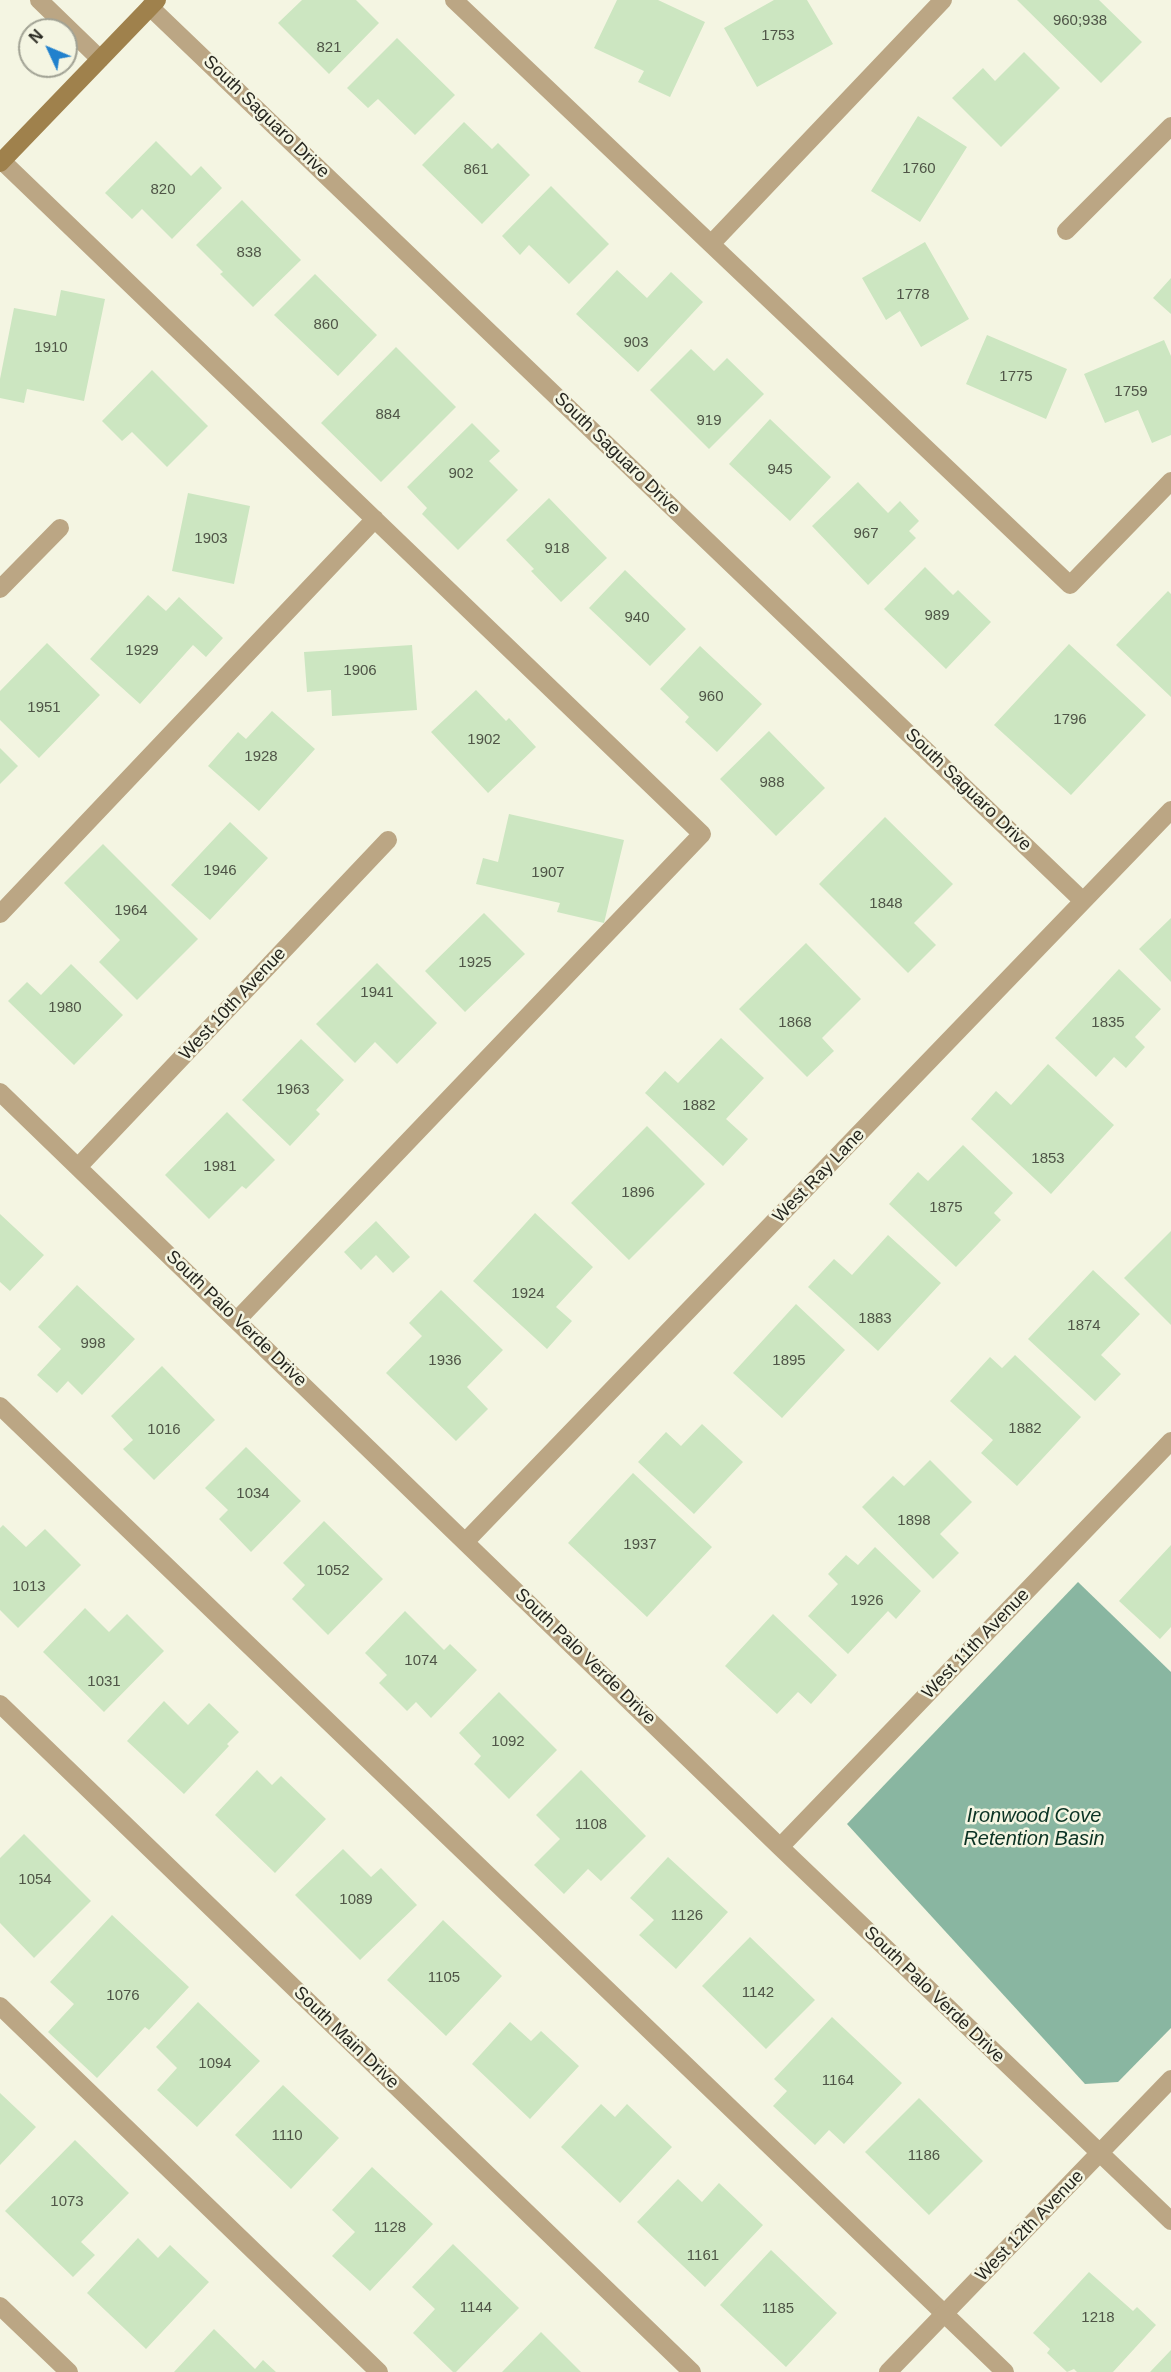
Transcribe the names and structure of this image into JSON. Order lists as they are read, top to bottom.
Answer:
{
  "streets": {
    "street": [
      "South Saguaro Drive",
      "West 10th Avenue",
      "West Ray Lane",
      "South Palo Verde Drive",
      "West 11th Avenue",
      "South Main Drive",
      "West 12th Avenue"
    ]
  },
  "crossings": [
    ["South Saguaro Drive", "West Ray Lane"],
    ["West 10th Avenue", "South Palo Verde Drive"],
    ["West Ray Lane", "South Palo Verde Drive"],
    ["South Palo Verde Drive", "West 11th Avenue"],
    ["South Palo Verde Drive", "West 12th Avenue"]
  ],
  "water": ["Ironwood Cove Retention Basin"],
  "house_numbers": [
    "960;938",
    "1753",
    "821",
    "1760",
    "861",
    "820",
    "838",
    "1778",
    "860",
    "903",
    "1910",
    "1775",
    "1759",
    "884",
    "919",
    "945",
    "902",
    "967",
    "1903",
    "918",
    "989",
    "940",
    "1929",
    "1906",
    "960",
    "1951",
    "1796",
    "1902",
    "1928",
    "988",
    "1946",
    "1907",
    "1848",
    "1964",
    "1925",
    "1941",
    "1980",
    "1868",
    "1835",
    "1963",
    "1882",
    "1853",
    "1981",
    "1896",
    "1875",
    "1924",
    "1883",
    "1874",
    "998",
    "1936",
    "1895",
    "1882",
    "1016",
    "1034",
    "1898",
    "1937",
    "1052",
    "1013",
    "1926",
    "1074",
    "1031",
    "1092",
    "1108",
    "1054",
    "1089",
    "1126",
    "1105",
    "1142",
    "1076",
    "1094",
    "1164",
    "1110",
    "1186",
    "1073",
    "1128",
    "1161",
    "1144",
    "1185",
    "1218"
  ],
  "north": "top left"
}
